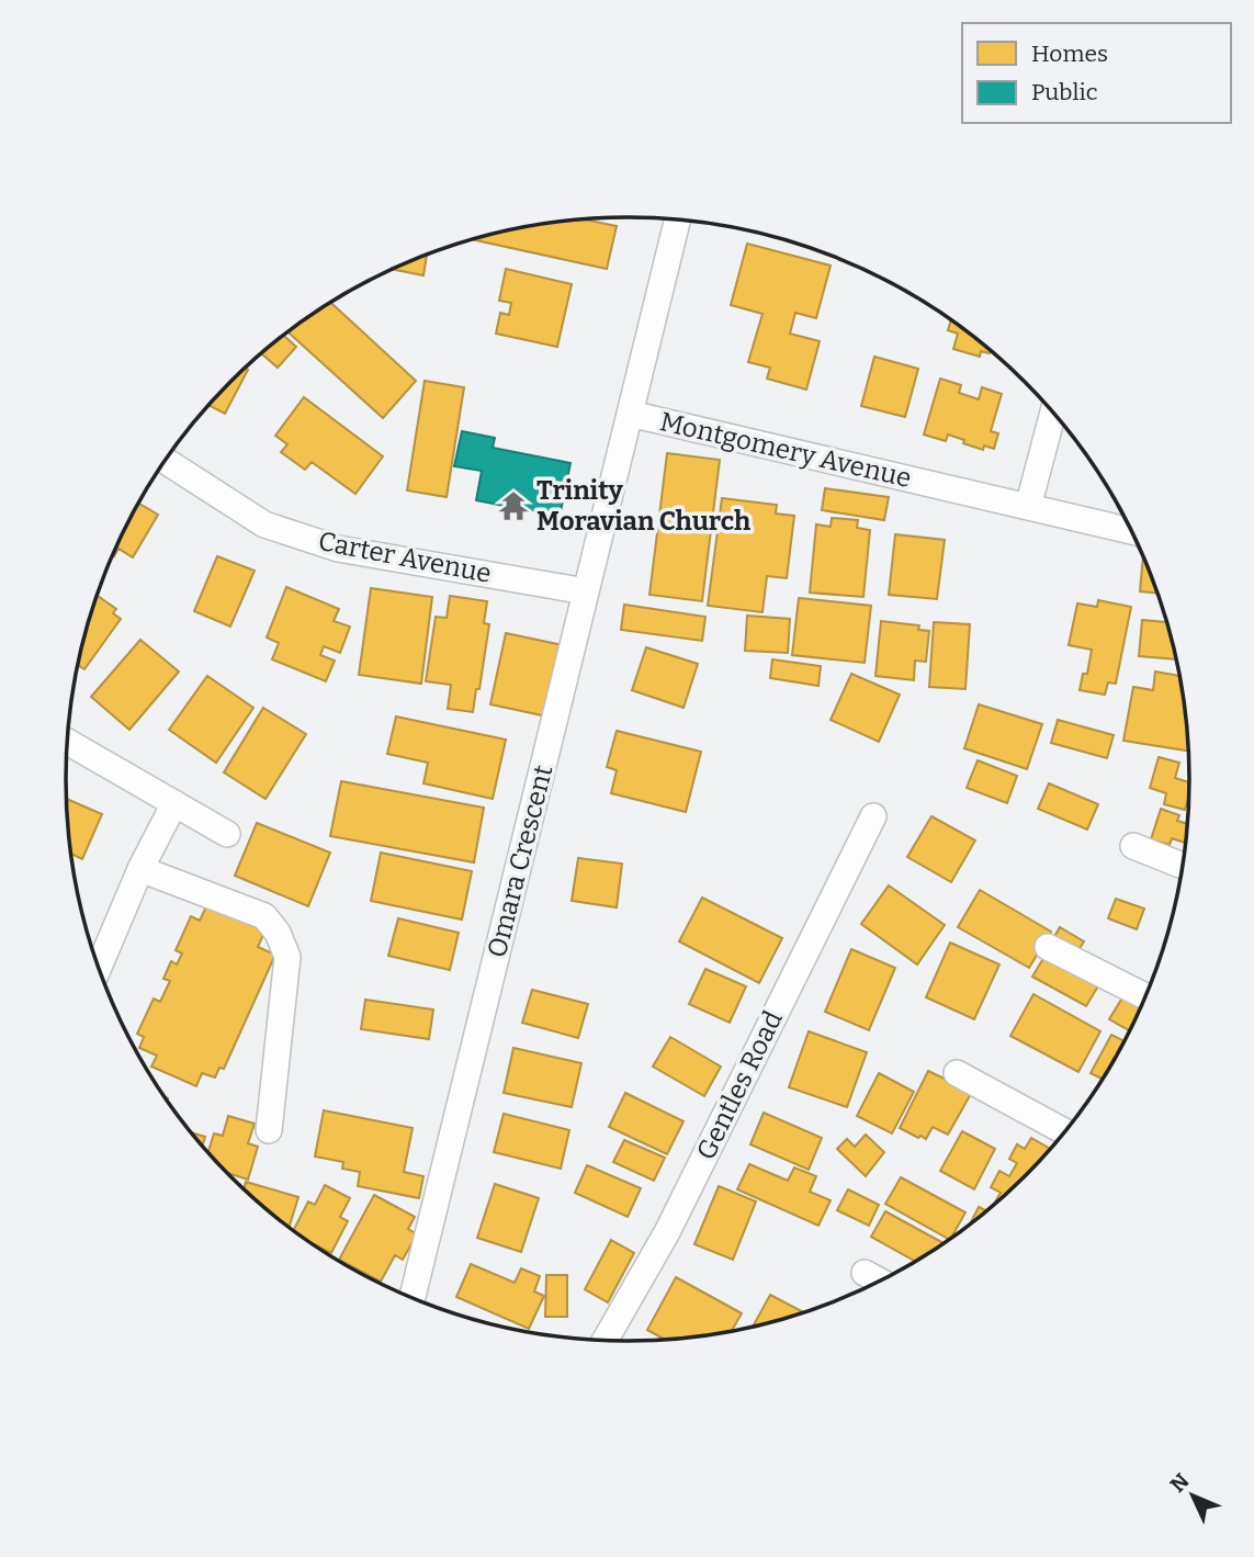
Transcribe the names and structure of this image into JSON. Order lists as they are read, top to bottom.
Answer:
{
  "streets": {
    "street": [
      "Montgomery Avenue",
      "Carter Avenue",
      "Omara Crescent",
      "Gentles Road"
    ]
  },
  "crossings": [
    ["Montgomery Avenue", "Omara Crescent"],
    ["Carter Avenue", "Omara Crescent"]
  ],
  "places": {
    "temple": ["Trinity Moravian Church"]
  },
  "legend": ["Homes", "Public"],
  "north": "top left"
}
